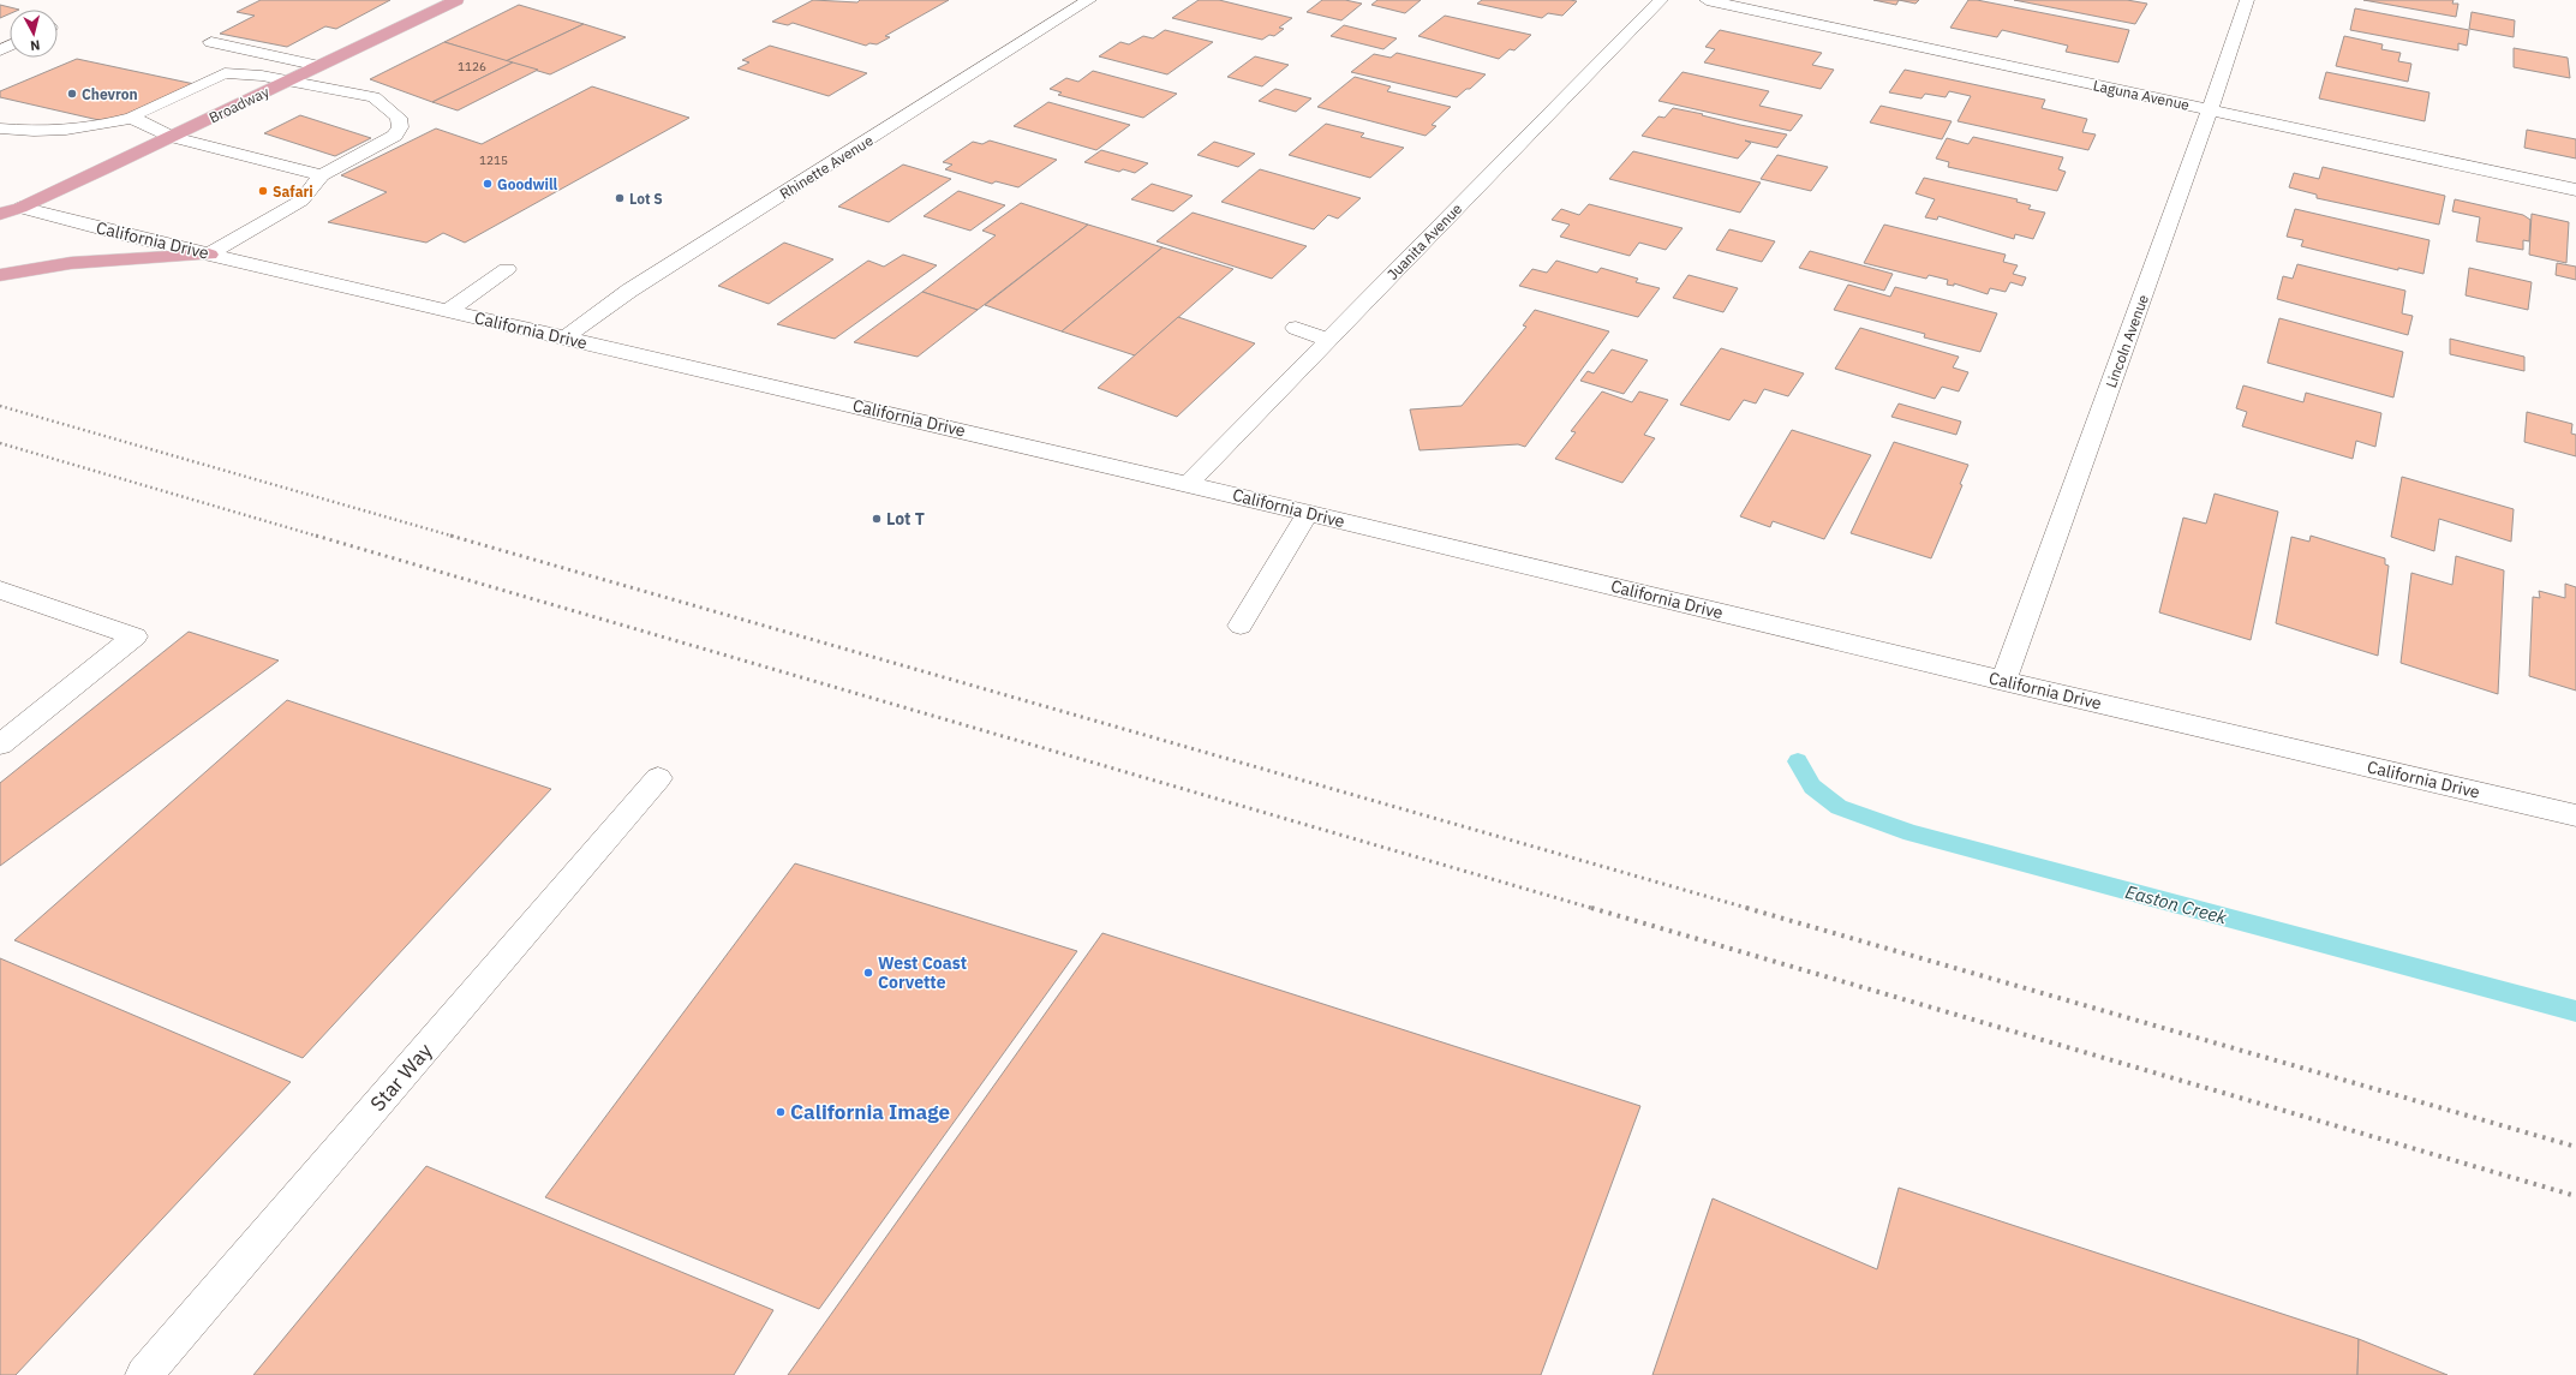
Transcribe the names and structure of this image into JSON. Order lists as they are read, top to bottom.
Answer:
{
  "streets": {
    "main road": ["Broadway", "California Drive"],
    "street": [
      "Laguna Avenue",
      "Rhinette Avenue",
      "Juanita Avenue",
      "Lincoln Avenue",
      "Star Way"
    ]
  },
  "crossings": [
    ["Laguna Avenue", "Lincoln Avenue"],
    ["Broadway", "California Drive"],
    ["Rhinette Avenue", "California Drive"],
    ["California Drive", "Juanita Avenue"],
    ["California Drive", "Lincoln Avenue"]
  ],
  "water": ["Easton Creek"],
  "places": [
    "Chevron",
    "Goodwill",
    "Safari",
    "Lot S",
    "Lot T",
    "West Coast Corvette",
    "California Image"
  ],
  "house_numbers": ["1126", "1215"],
  "north": "bottom"
}
